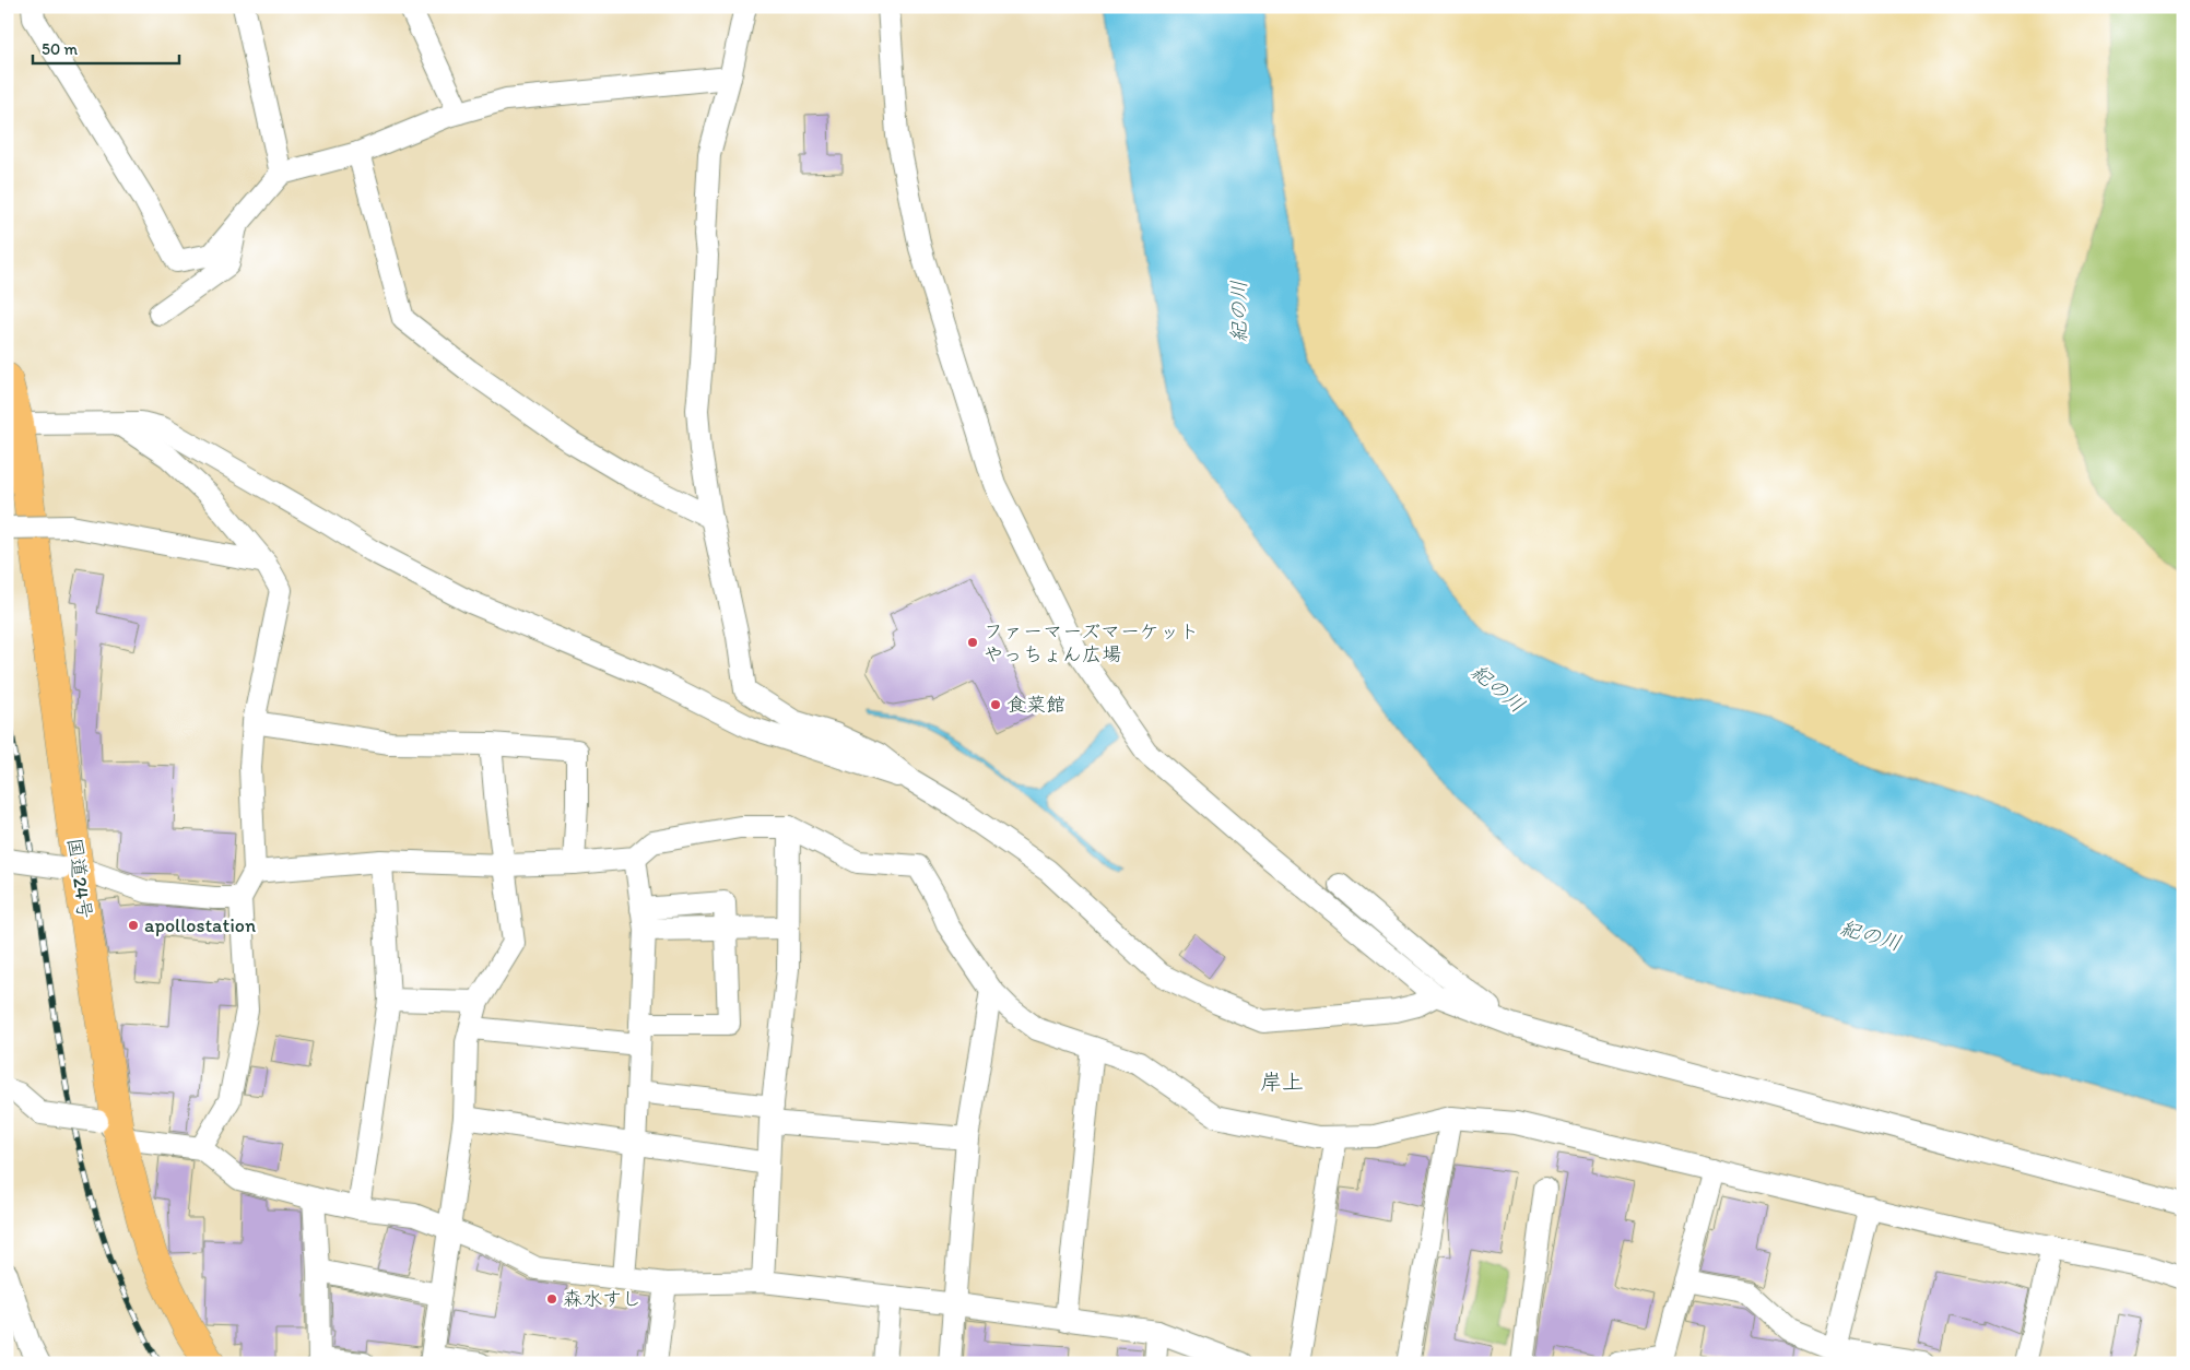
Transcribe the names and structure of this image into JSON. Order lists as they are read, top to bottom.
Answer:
{
  "streets": {
    "highway": ["国道24号"]
  },
  "districts": ["岸上"],
  "water": ["紀の川"],
  "places": [
    "ファーマーズマーケット やっちょん広場",
    "食菜館",
    "apollostation",
    "森水すし"
  ],
  "scale_bar": "50 m"
}
